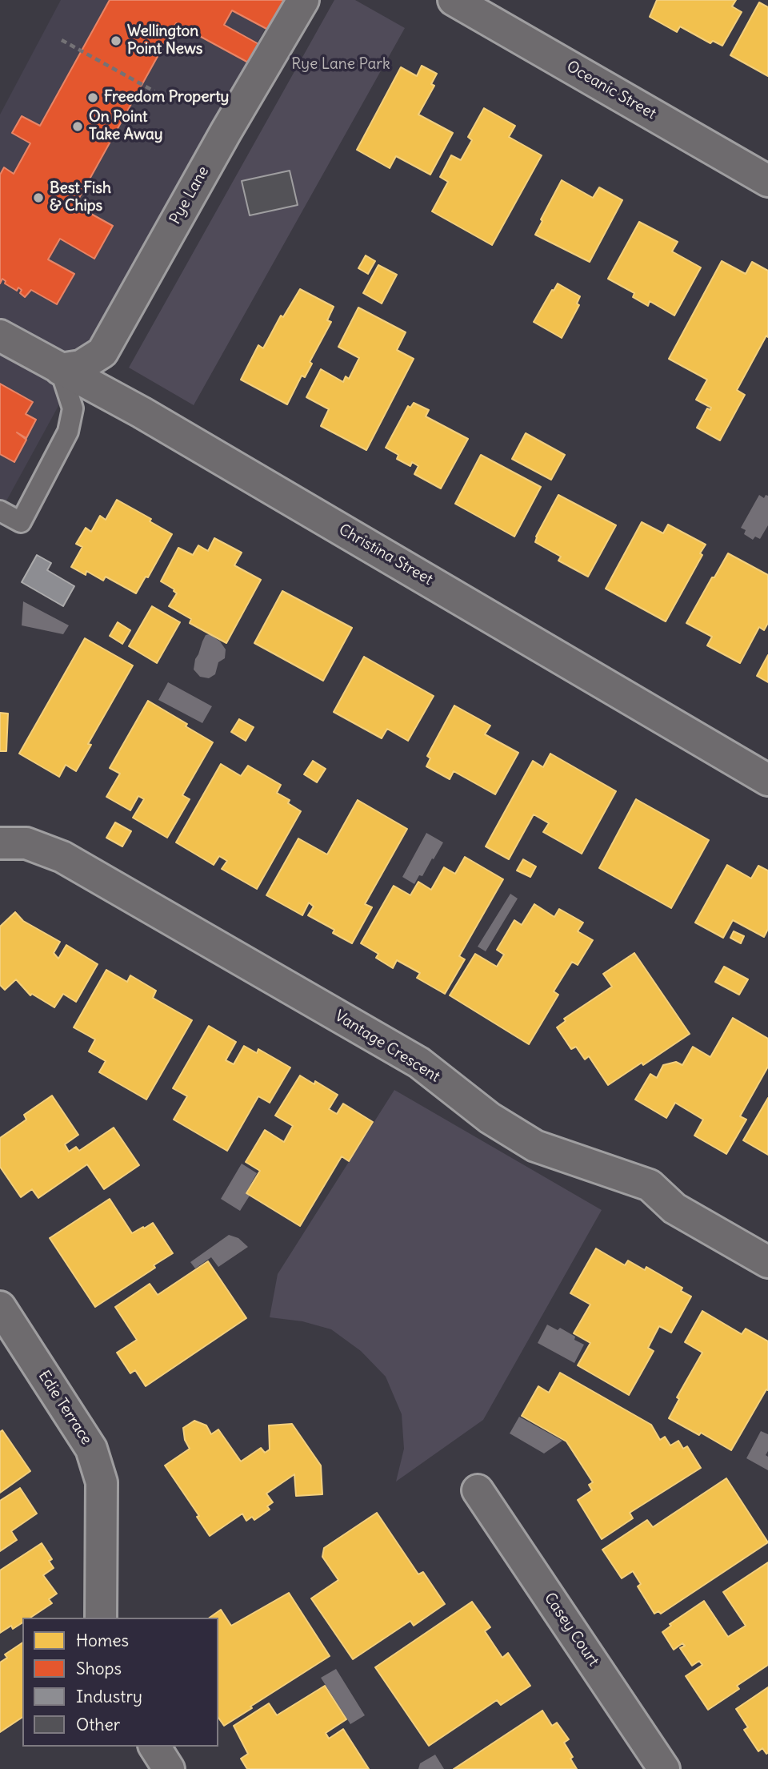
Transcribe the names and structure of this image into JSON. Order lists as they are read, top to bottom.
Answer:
{
  "streets": {
    "street": [
      "Oceanic Street",
      "Pye Lane",
      "Christina Street",
      "Vantage Crescent",
      "Edie Terrace",
      "Casey Court"
    ]
  },
  "crossings": [
    ["Pye Lane", "Christina Street"]
  ],
  "parks": ["Rye Lane Park"],
  "places": [
    "Wellington Point News",
    "Freedom Property",
    "On Point Take Away",
    "Best Fish & Chips"
  ],
  "legend": [
    "Homes",
    "Shops",
    "Industry",
    "Other"
  ]
}
